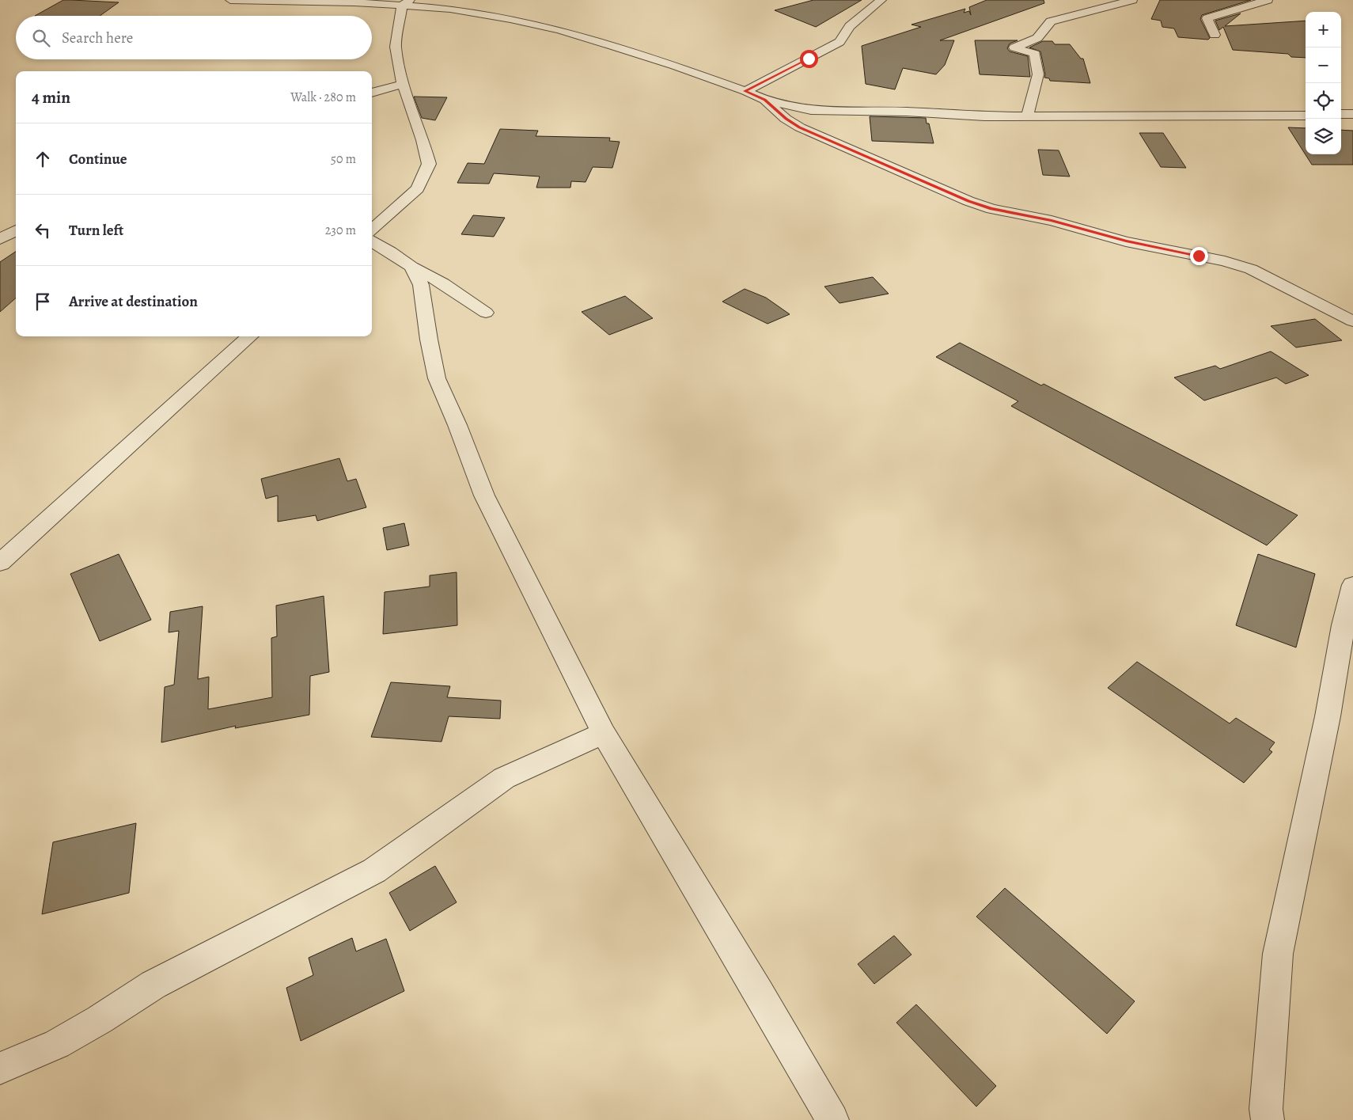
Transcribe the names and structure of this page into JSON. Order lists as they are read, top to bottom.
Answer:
{
  "page": {
    "map_buttons": ["+", "−"],
    "search": "Search here",
    "heading": ["4 min", "Walk · 280 m"],
    "list": [
      ["Continue", "50 m"],
      ["Turn left", "230 m"],
      "Arrive at destination"
    ]
  }
}
